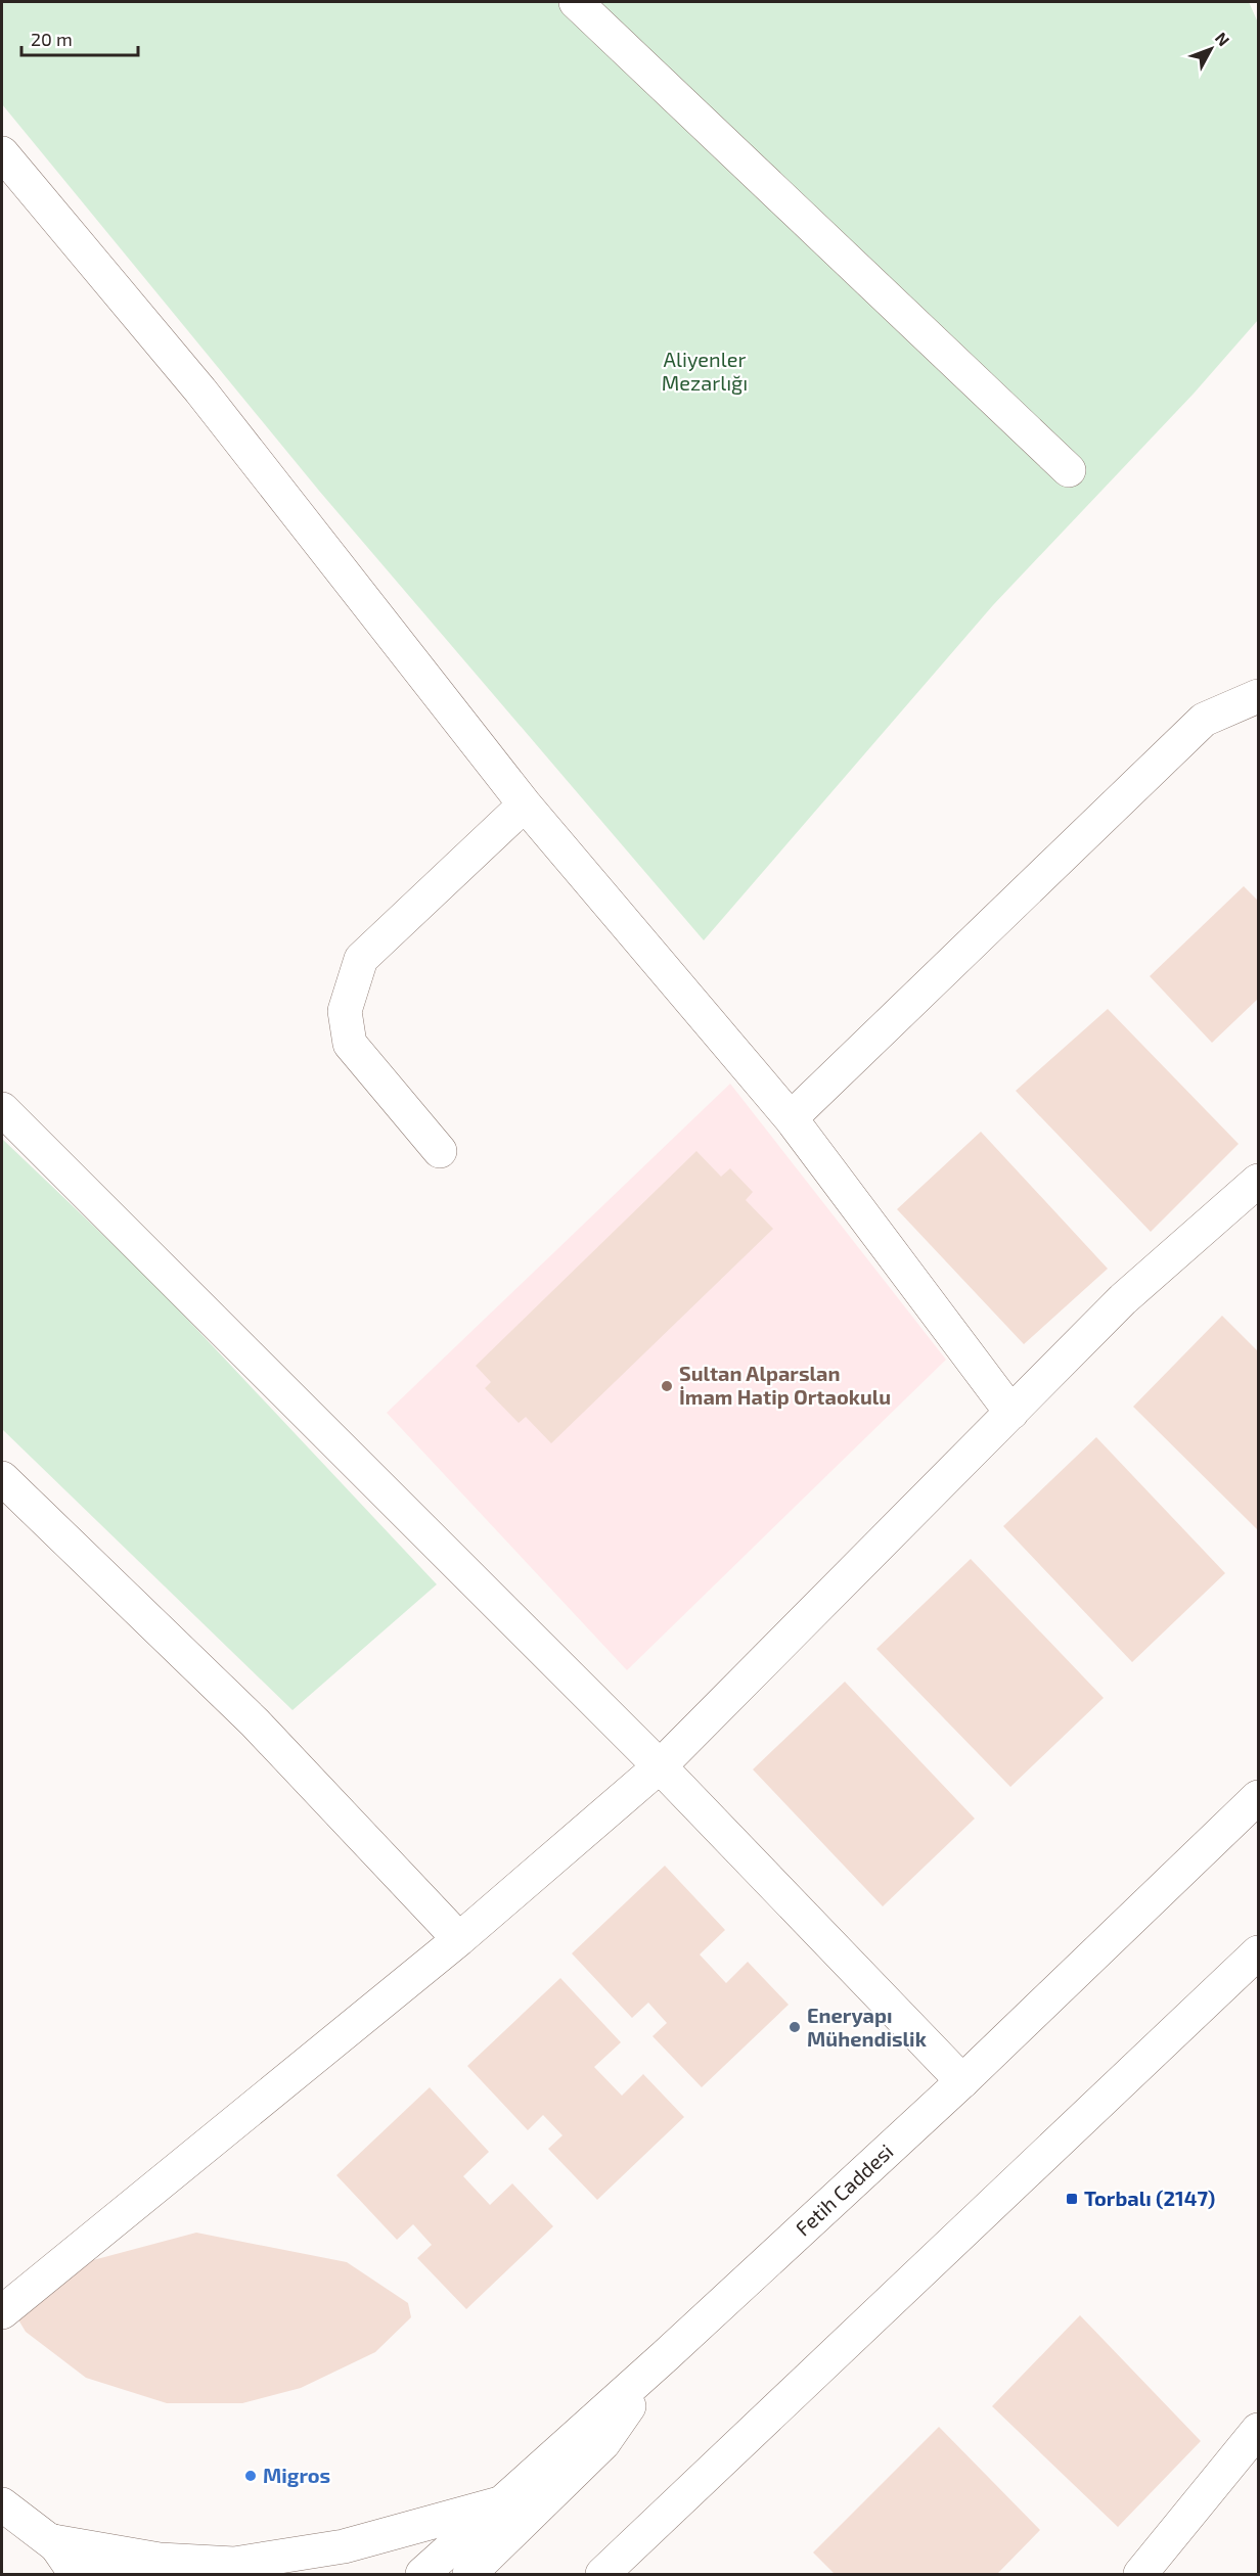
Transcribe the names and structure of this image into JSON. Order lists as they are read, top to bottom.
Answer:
{
  "streets": {
    "street": ["Fetih Caddesi"]
  },
  "parks": ["Aliyenler Mezarlığı"],
  "places": {
    "other": ["Sultan Alparslan İmam Hatip Ortaokulu", "Eneryapı Mühendislik", "Migros"],
    "transit": ["Torbalı (2147)"]
  },
  "scale_bar": "20 m",
  "north": "top right"
}
